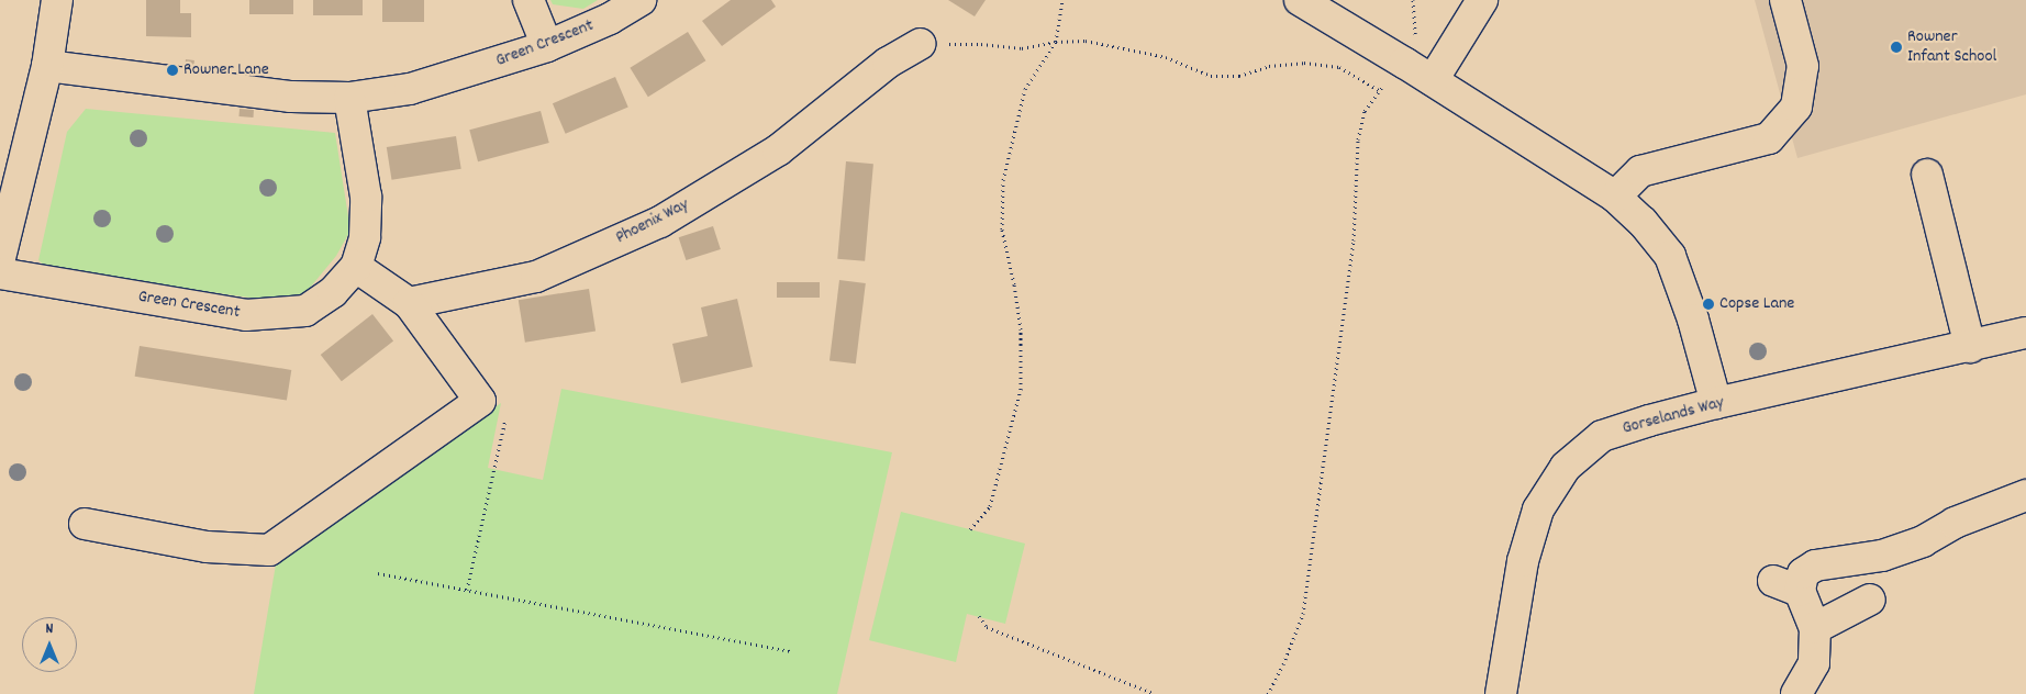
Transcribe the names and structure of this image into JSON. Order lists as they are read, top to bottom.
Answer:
{
  "streets": {
    "street": ["Green Crescent", "Phoenix Way", "Gorselands Way"]
  },
  "places": ["Rowner Infant School", "Rowner Lane", "Copse Lane"],
  "north": "top"
}
